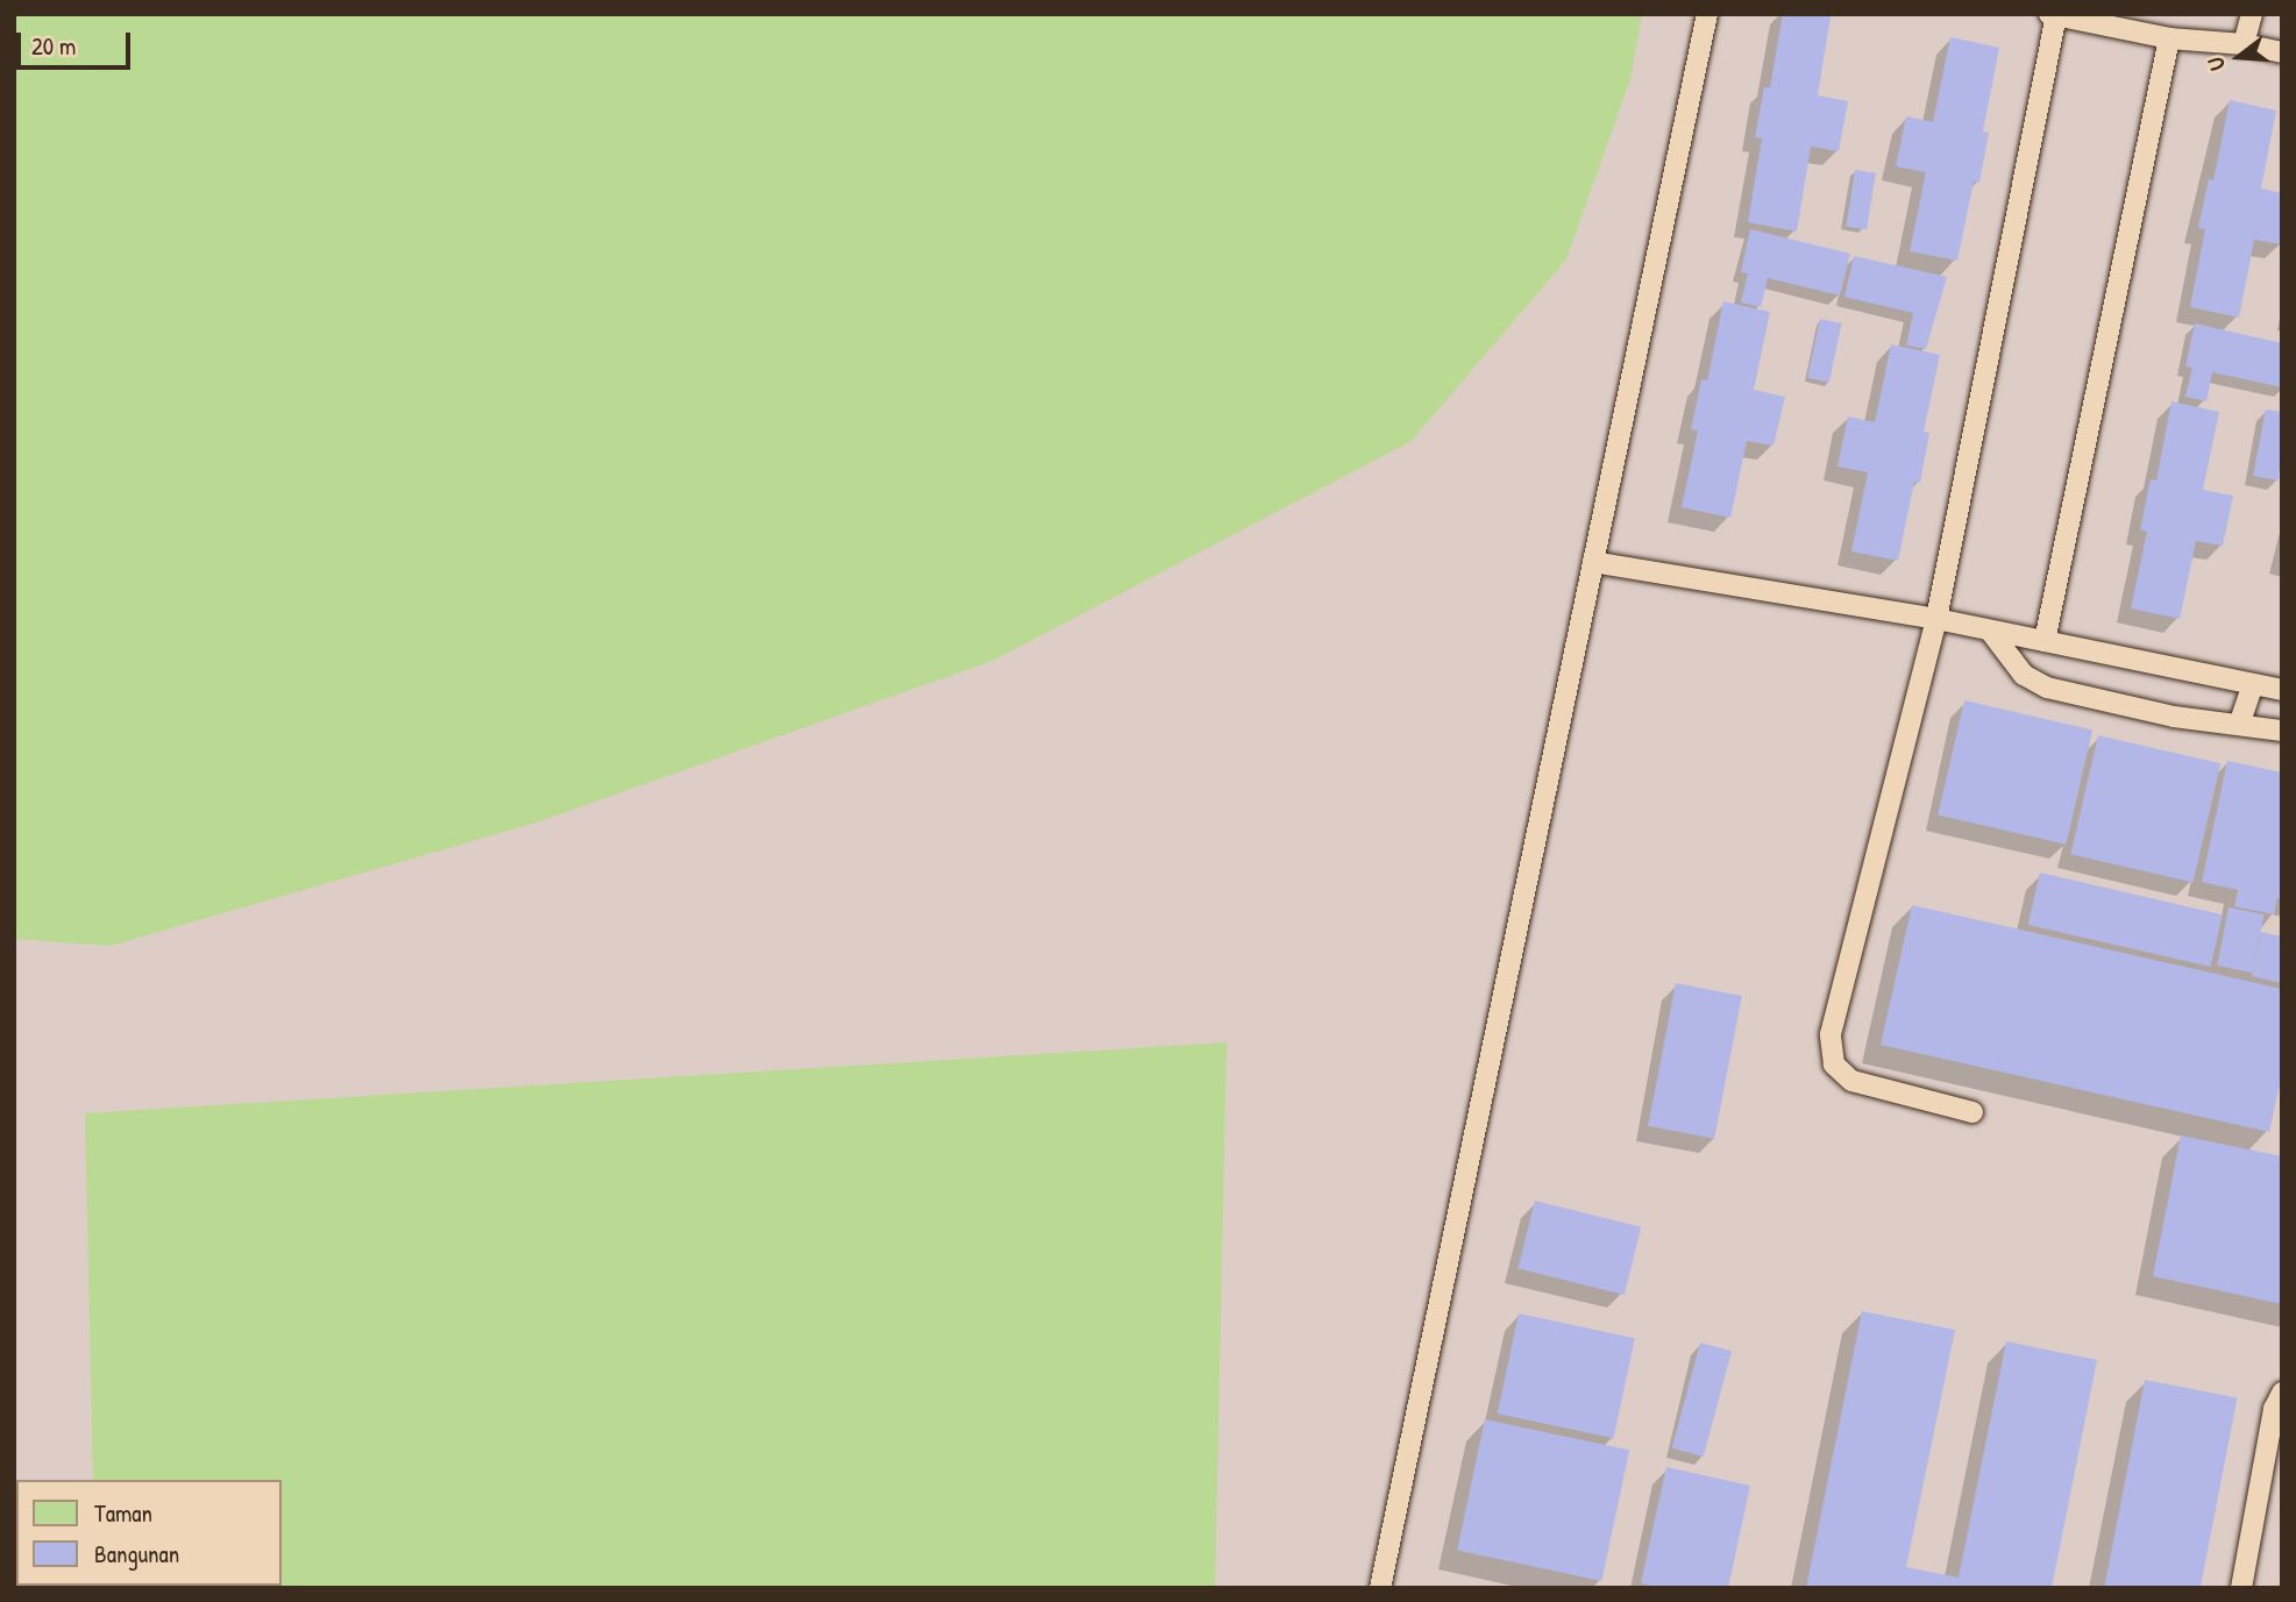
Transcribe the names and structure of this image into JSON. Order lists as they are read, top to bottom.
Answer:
{
  "legend": ["Taman", "Bangunan"],
  "scale_bar": "20 m",
  "north": "left"
}
